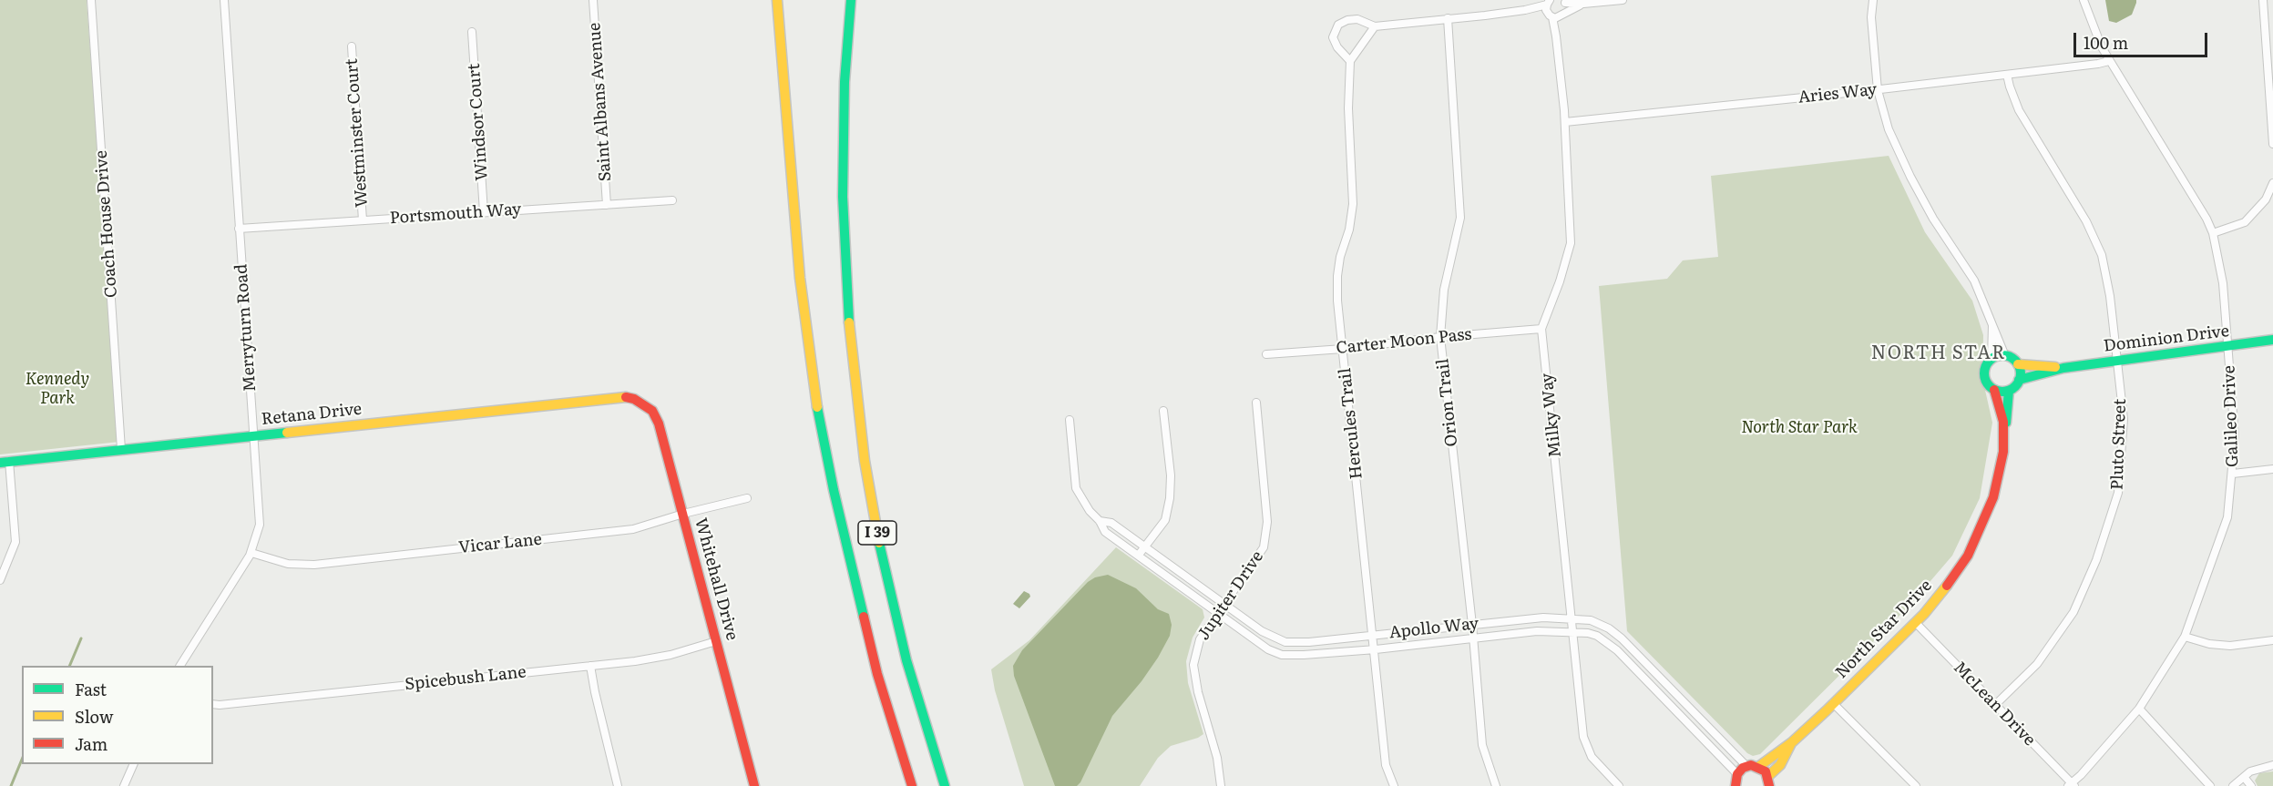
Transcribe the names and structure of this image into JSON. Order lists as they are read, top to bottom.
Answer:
{
  "streets": {
    "main road": [
      "Dominion Drive",
      "Retana Drive",
      "I 39",
      "Whitehall Drive",
      "North Star Drive"
    ],
    "street": [
      "Aries Way",
      "Saint Albans Avenue",
      "Windsor Court",
      "Westminster Court",
      "Portsmouth Way",
      "Coach House Drive",
      "Merryturn Road",
      "Carter Moon Pass",
      "Orion Trail",
      "Milky Way",
      "Galileo Drive",
      "Hercules Trail",
      "Pluto Street",
      "Vicar Lane",
      "Jupiter Drive",
      "Apollo Way",
      "Spicebush Lane",
      "McLean Drive"
    ]
  },
  "crossings": [
    ["Aries Way", "Milky Way"],
    ["Aries Way", "Galileo Drive"],
    ["Aries Way", "Pluto Street"],
    ["Saint Albans Avenue", "Portsmouth Way"],
    ["Windsor Court", "Portsmouth Way"],
    ["Westminster Court", "Portsmouth Way"],
    ["Portsmouth Way", "Merryturn Road"],
    ["Coach House Drive", "Retana Drive"],
    ["Merryturn Road", "Retana Drive"],
    ["Merryturn Road", "Vicar Lane"],
    ["Dominion Drive", "Galileo Drive"],
    ["Dominion Drive", "Pluto Street"],
    ["Dominion Drive", "North Star Drive"],
    ["Carter Moon Pass", "Orion Trail"],
    ["Carter Moon Pass", "Milky Way"],
    ["Carter Moon Pass", "Hercules Trail"],
    ["Orion Trail", "Apollo Way"],
    ["Retana Drive", "Whitehall Drive"],
    ["Milky Way", "Apollo Way"],
    ["Galileo Drive", "McLean Drive"],
    ["Hercules Trail", "Apollo Way"],
    ["Pluto Street", "McLean Drive"],
    ["Vicar Lane", "Whitehall Drive"],
    ["Whitehall Drive", "Spicebush Lane"],
    ["Jupiter Drive", "Apollo Way"],
    ["North Star Drive", "McLean Drive"]
  ],
  "districts": ["NORTH STAR"],
  "parks": ["Kennedy Park", "North Star Park"],
  "legend": ["Fast", "Slow", "Jam"],
  "scale_bar": "100 m"
}
